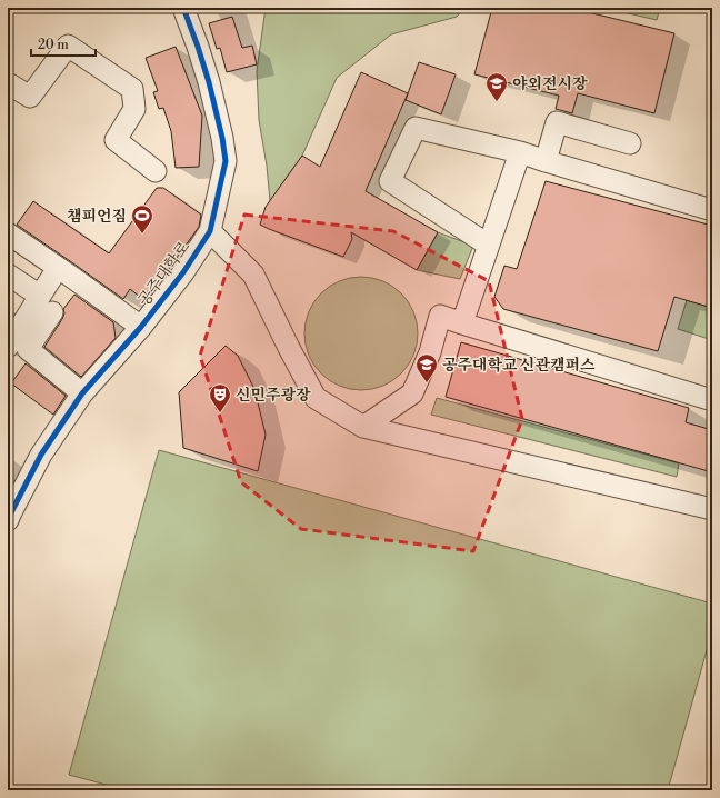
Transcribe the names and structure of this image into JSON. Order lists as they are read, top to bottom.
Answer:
{
  "streets": {
    "street": ["공주대학로"]
  },
  "places": {
    "school or university": ["야외전시장", "공주대학교 신관캠퍼스"],
    "sports": ["챔피언짐"],
    "theatre": ["신민주광장"]
  },
  "scale_bar": "20 m"
}
